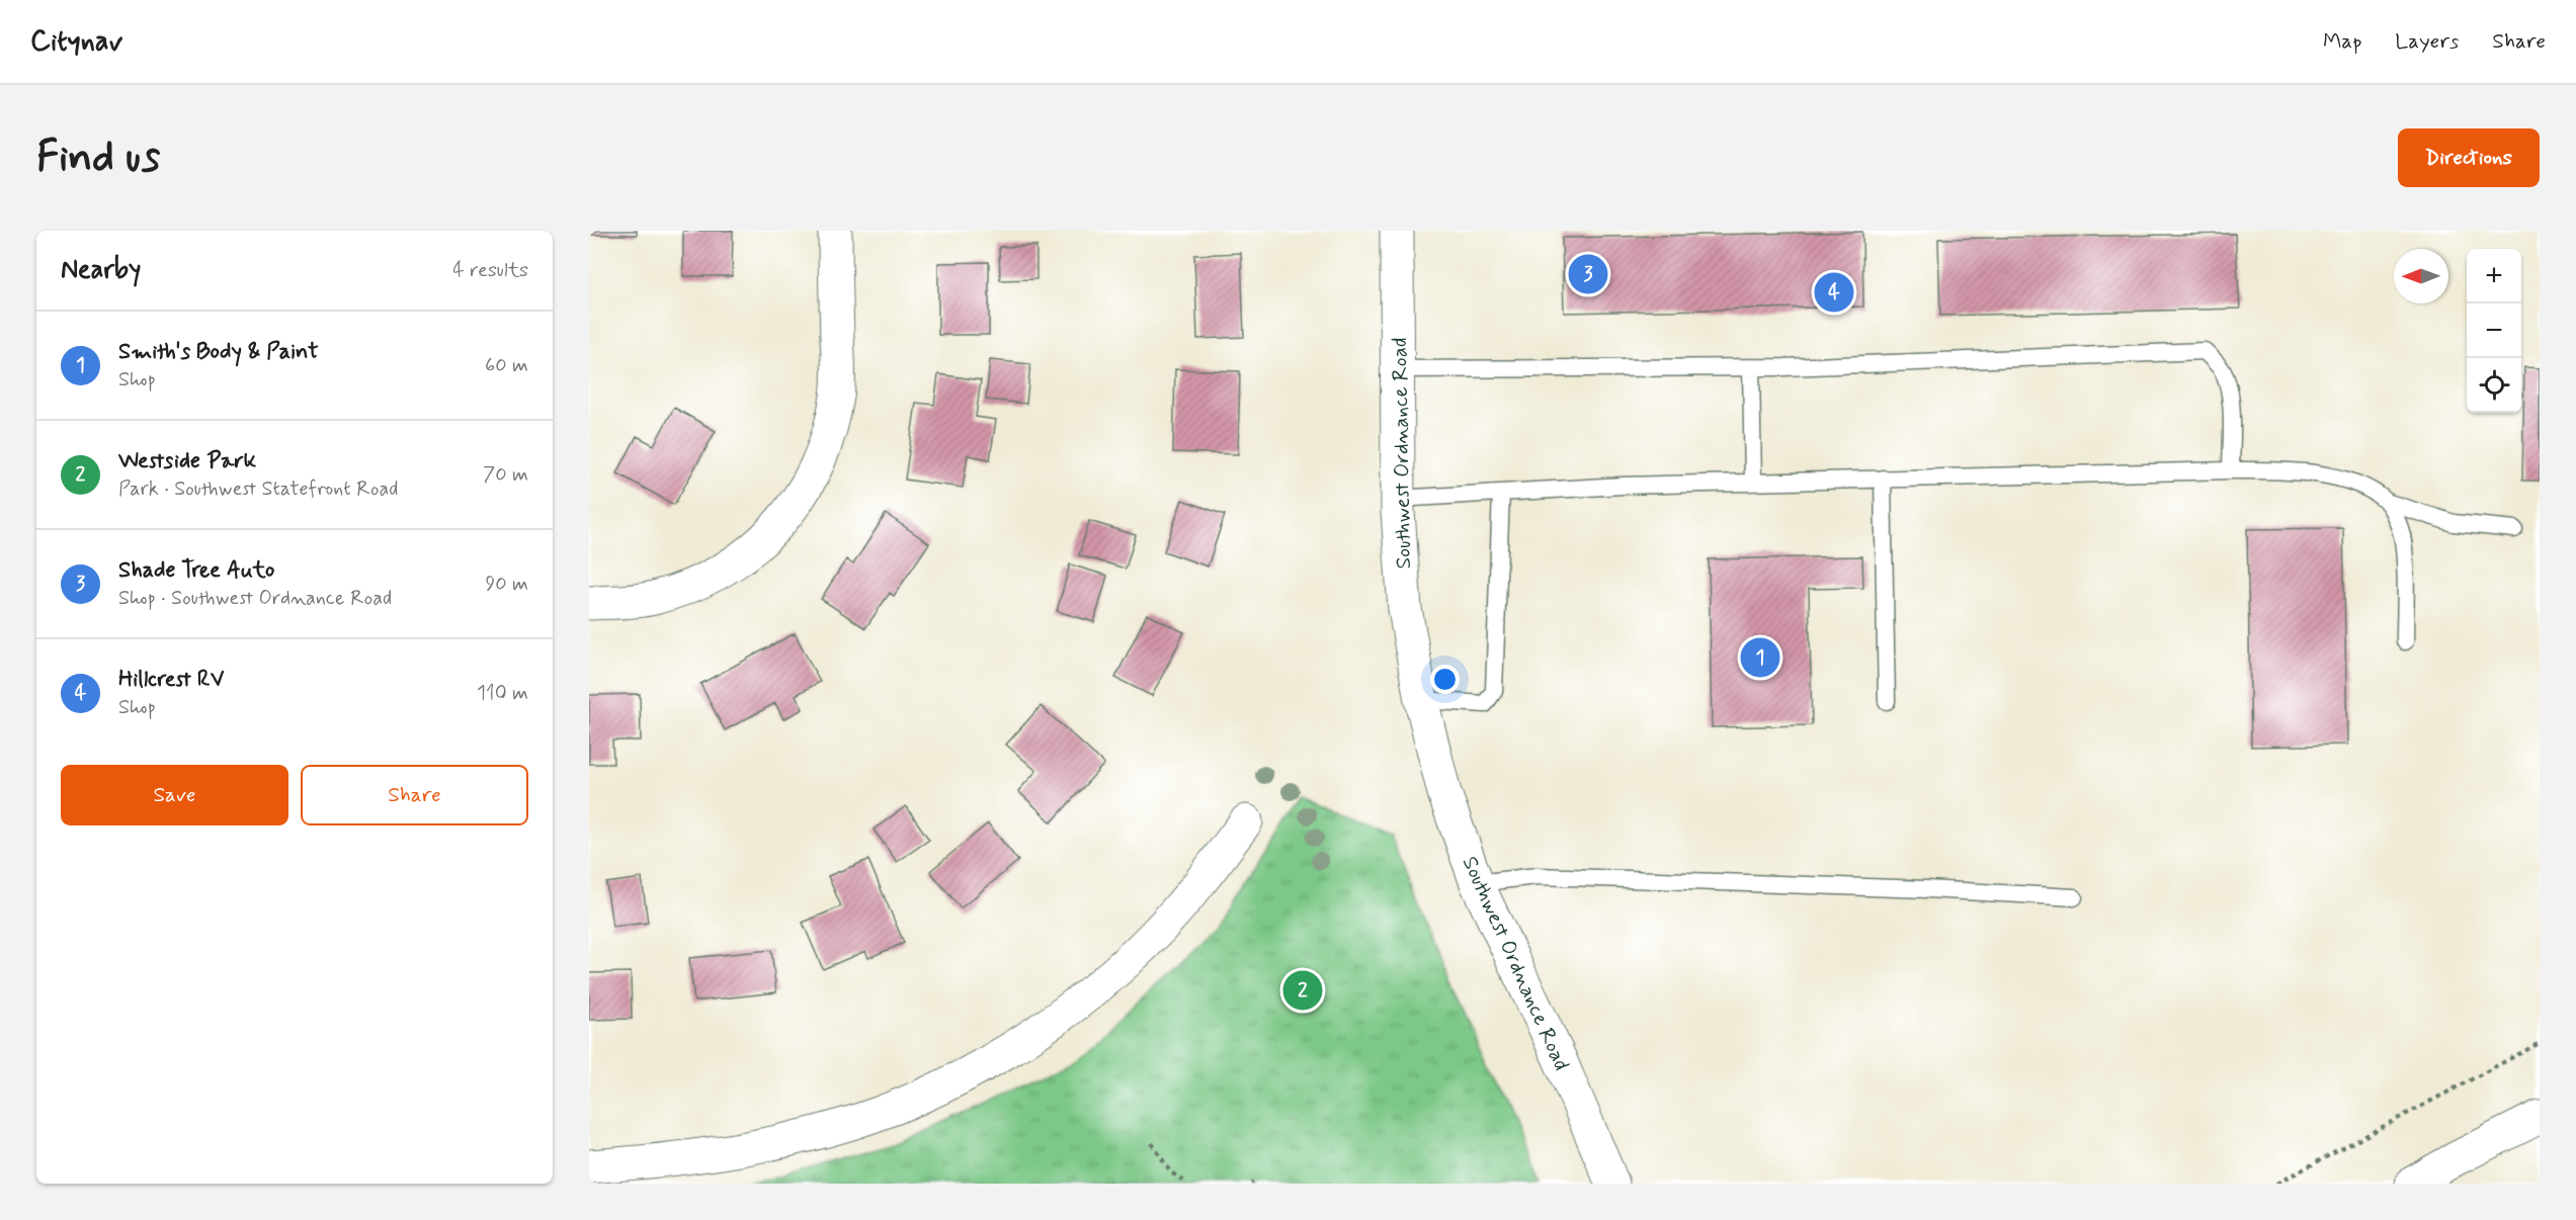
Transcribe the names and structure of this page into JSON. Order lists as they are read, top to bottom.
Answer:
{
  "streets": {
    "street": ["Southwest Ordnance Road"]
  },
  "north": "left",
  "page": {
    "header": "Citynav",
    "nav": ["Map", "Layers", "Share"],
    "buttons": [
      "Directions",
      ["Save", "Share"]
    ],
    "title": "Find us",
    "heading": ["Nearby", "4 results"],
    "map_buttons": ["+", "−"],
    "pins": [
      "3",
      "4",
      "1",
      "2"
    ],
    "list": [
      {
        "mark": "1",
        "name": "Smith's Body & Paint",
        "note": "Shop",
        "value": "60 m"
      },
      {
        "mark": "2",
        "name": "Westside Park",
        "note": "Park · Southwest Statefront Road",
        "value": "70 m"
      },
      {
        "mark": "3",
        "name": "Shade Tree Auto",
        "note": "Shop · Southwest Ordnance Road",
        "value": "90 m"
      },
      {
        "mark": "4",
        "name": "Hillcrest RV",
        "note": "Shop",
        "value": "110 m"
      }
    ]
  }
}
